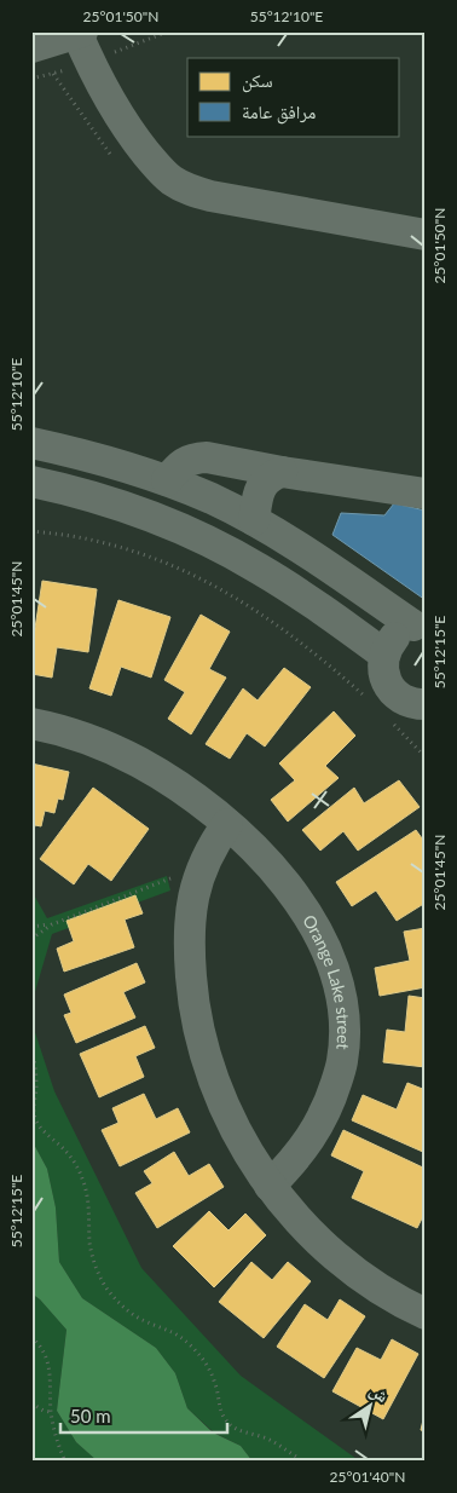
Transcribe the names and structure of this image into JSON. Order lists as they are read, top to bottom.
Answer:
{
  "streets": {
    "street": ["Orange Lake street"]
  },
  "legend": ["سكن", "مرافق عامة"],
  "scale_bar": "50 m",
  "north": "top right",
  "coordinates": [
    "25°01'50\"N",
    "55°12'10\"E",
    "25°01'45\"N",
    "55°12'15\"E",
    "25°01'40\"N"
  ]
}
